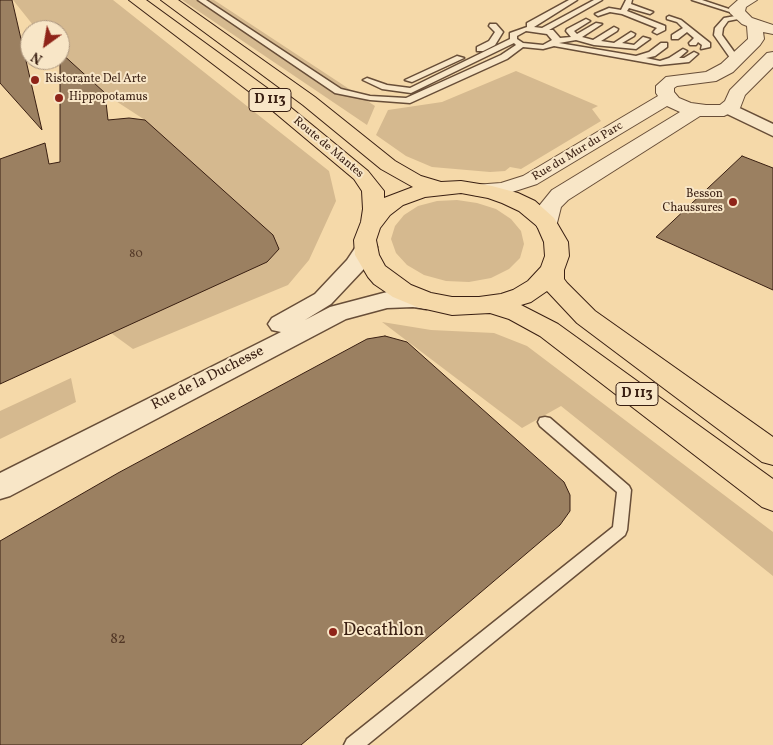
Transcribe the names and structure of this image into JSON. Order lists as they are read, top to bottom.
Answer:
{
  "streets": {
    "main road": ["D 113", "Route de Mantes"],
    "street": ["Rue du Mur du Parc", "Rue de la Duchesse"]
  },
  "crossings": [
    ["D 113", "Route de Mantes"],
    ["D 113", "Rue du Mur du Parc"],
    ["D 113", "Rue de la Duchesse"],
    ["Route de Mantes", "Rue du Mur du Parc"],
    ["Route de Mantes", "Rue de la Duchesse"],
    ["Rue du Mur du Parc", "Rue de la Duchesse"]
  ],
  "places": [
    "Ristorante Del Arte",
    "Hippopotamus",
    "Besson Chaussures",
    "Decathlon"
  ],
  "house_numbers": ["80", "82"],
  "north": "bottom left"
}
